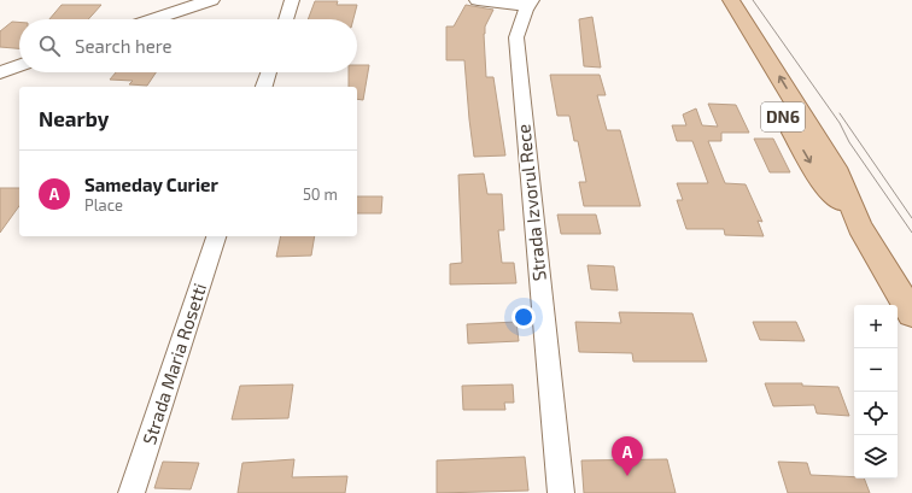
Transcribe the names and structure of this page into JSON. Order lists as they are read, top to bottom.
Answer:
{
  "streets": {
    "main road": ["DN6"],
    "street": ["Strada Izvorul Rece", "Strada Maria Rosetti"]
  },
  "page": {
    "search": "Search here",
    "heading": "Nearby",
    "list": [
      {
        "mark": "A",
        "name": "Sameday Curier",
        "note": "Place",
        "value": "50 m"
      }
    ],
    "map_buttons": ["+", "−"],
    "pins": "A"
  }
}
